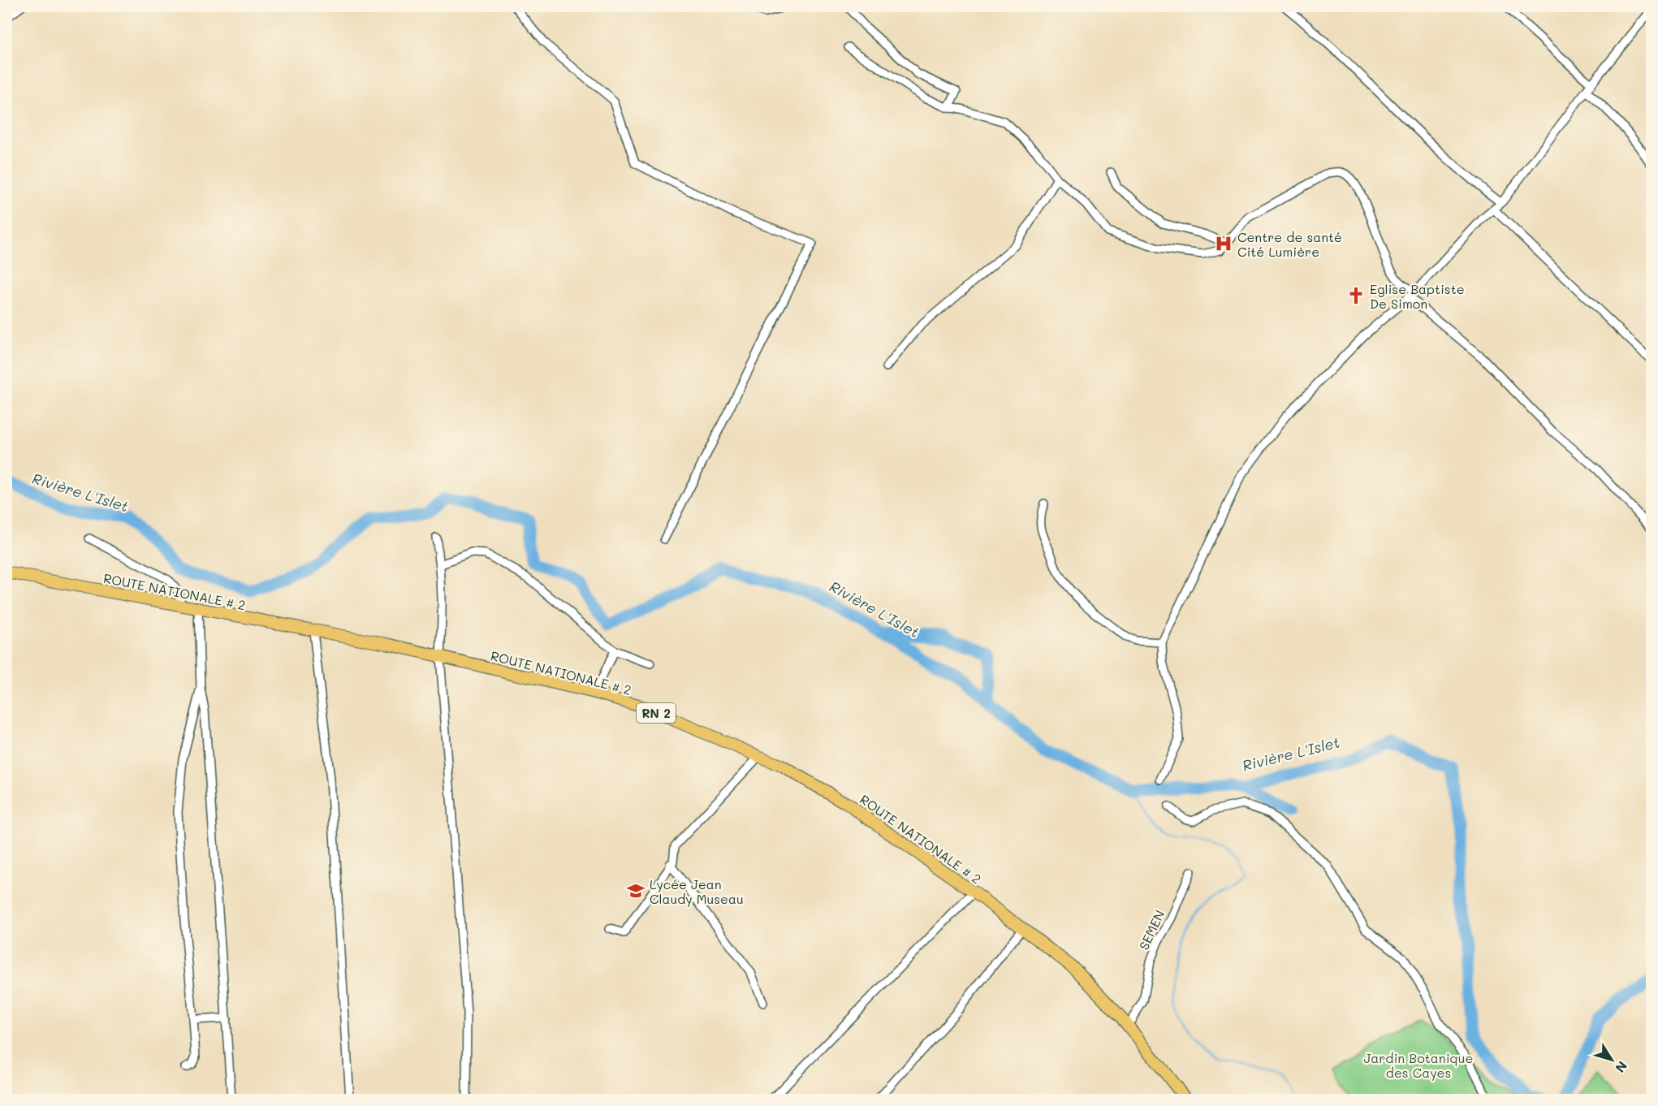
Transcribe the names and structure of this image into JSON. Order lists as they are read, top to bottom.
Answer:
{
  "streets": {
    "main road": ["ROUTE NATIONALE # 2", "RN 2"],
    "street": ["SEMEN"]
  },
  "crossings": [
    ["ROUTE NATIONALE # 2", "SEMEN"]
  ],
  "water": ["Rivière L'Islet"],
  "parks": ["Jardin Botanique des Cayes"],
  "places": {
    "hospital": ["Centre de santé Cité Lumière"],
    "church": ["Eglise Baptiste De Simon"],
    "school or university": ["Lycée Jean Claudy Museau"]
  },
  "north": "bottom right"
}
